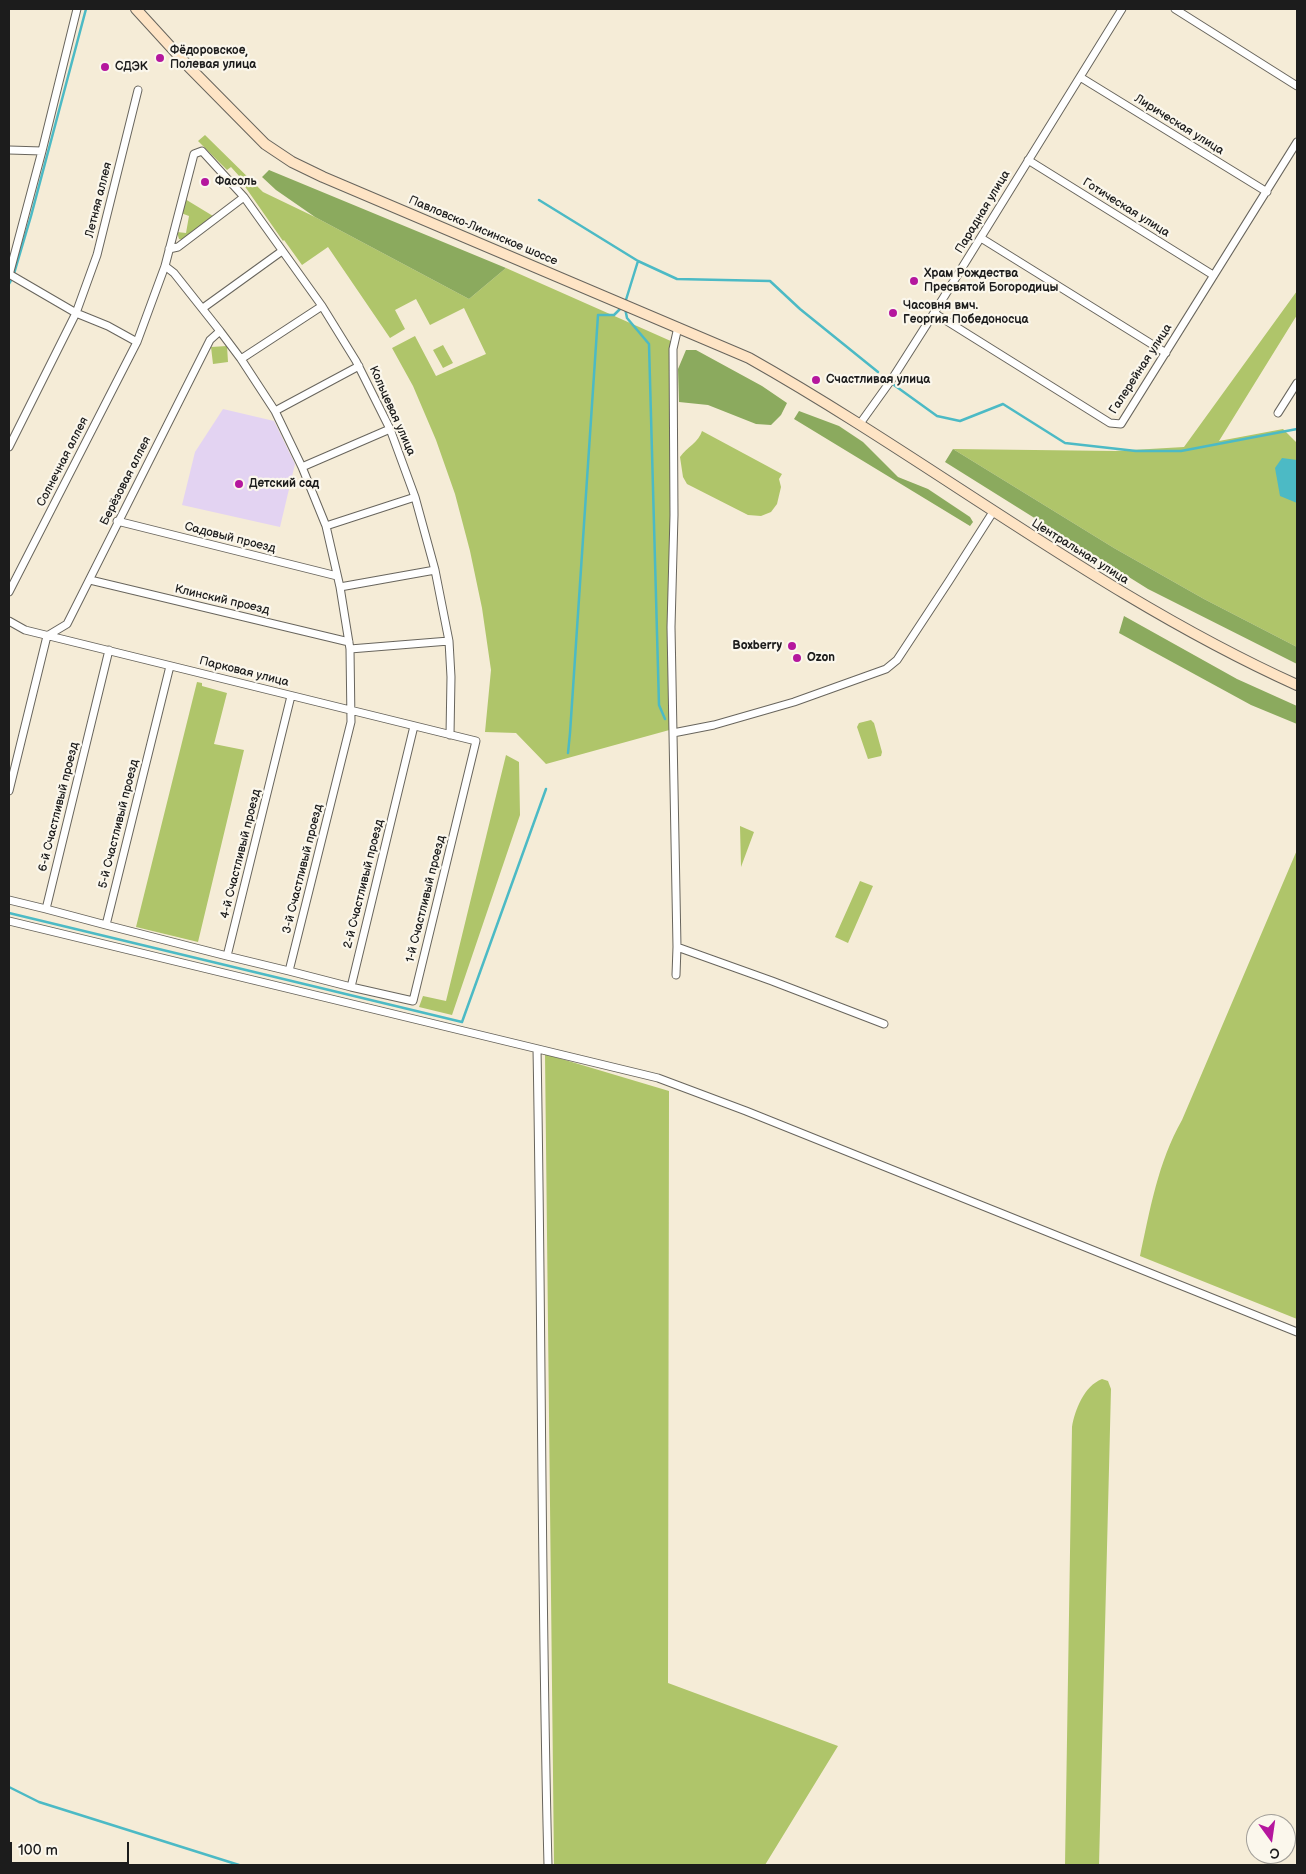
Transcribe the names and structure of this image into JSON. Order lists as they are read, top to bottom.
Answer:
{
  "streets": {
    "main road": ["Павловско-Лисинское шоссе", "Центральная улица"],
    "street": [
      "Лирическая улица",
      "Летняя аллея",
      "Готическая улица",
      "Парадная улица",
      "Галерейная улица",
      "Кольцевая улица",
      "Солнечная аллея",
      "Берёзовая аллея",
      "Садовый проезд",
      "Клинский проезд",
      "Парковая улица",
      "6-й Счастливый проезд",
      "5-й Счастливый проезд",
      "4-й Счастливый проезд",
      "3-й Счастливый проезд",
      "2-й Счастливый проезд",
      "1-й Счастливый проезд"
    ]
  },
  "crossings": [
    ["Лирическая улица", "Парадная улица"],
    ["Лирическая улица", "Галерейная улица"],
    ["Готическая улица", "Парадная улица"],
    ["Готическая улица", "Галерейная улица"],
    ["Парадная улица", "Павловско-Лисинское шоссе"],
    ["Парадная улица", "Галерейная улица"],
    ["Парадная улица", "Центральная улица"],
    ["Павловско-Лисинское шоссе", "Центральная улица"],
    ["Кольцевая улица", "Солнечная аллея"],
    ["Кольцевая улица", "Клинский проезд"],
    ["Кольцевая улица", "Парковая улица"],
    ["Солнечная аллея", "3-й Счастливый проезд"],
    ["Берёзовая аллея", "Садовый проезд"],
    ["Берёзовая аллея", "Клинский проезд"],
    ["Берёзовая аллея", "Парковая улица"],
    ["Берёзовая аллея", "3-й Счастливый проезд"],
    ["Садовый проезд", "3-й Счастливый проезд"],
    ["Клинский проезд", "3-й Счастливый проезд"],
    ["Парковая улица", "6-й Счастливый проезд"],
    ["Парковая улица", "5-й Счастливый проезд"],
    ["Парковая улица", "4-й Счастливый проезд"],
    ["Парковая улица", "3-й Счастливый проезд"],
    ["Парковая улица", "2-й Счастливый проезд"],
    ["Парковая улица", "1-й Счастливый проезд"],
    ["2-й Счастливый проезд", "1-й Счастливый проезд"]
  ],
  "places": [
    "Фёдоровское, Полевая улица",
    "СДЭК",
    "Фасоль",
    "Храм Рождества Пресвятой Богородицы",
    "Часовня вмч. Георгия Победоносца",
    "Счастливая улица",
    "Детский сад",
    "Boxberry",
    "Ozon"
  ],
  "scale_bar": "100 m",
  "north": "bottom"
}
